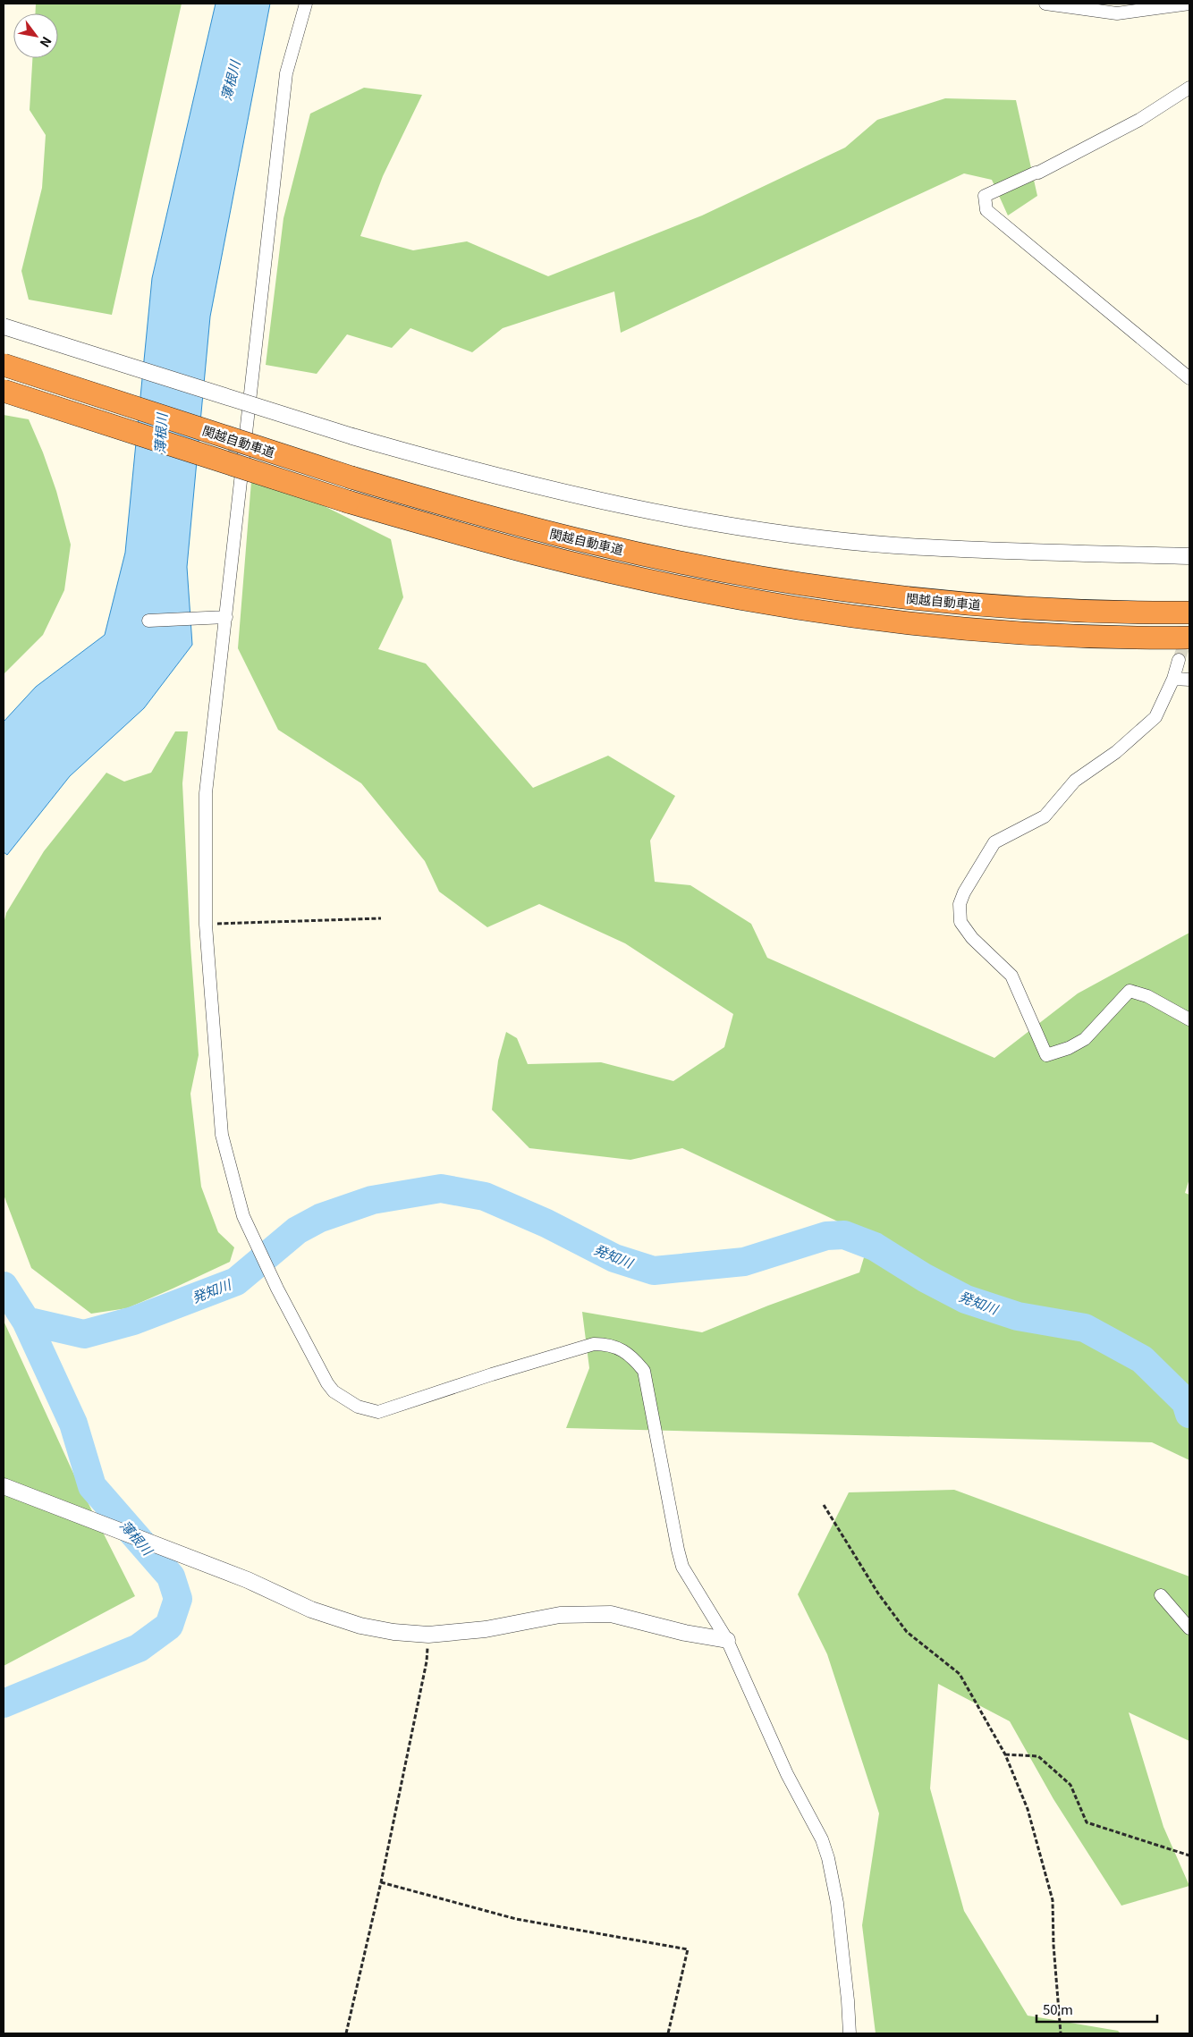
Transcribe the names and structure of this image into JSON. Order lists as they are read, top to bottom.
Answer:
{
  "streets": {
    "highway": ["関越自動車道"]
  },
  "water": ["薄根川", "発知川"],
  "scale_bar": "50 m",
  "north": "bottom right"
}
